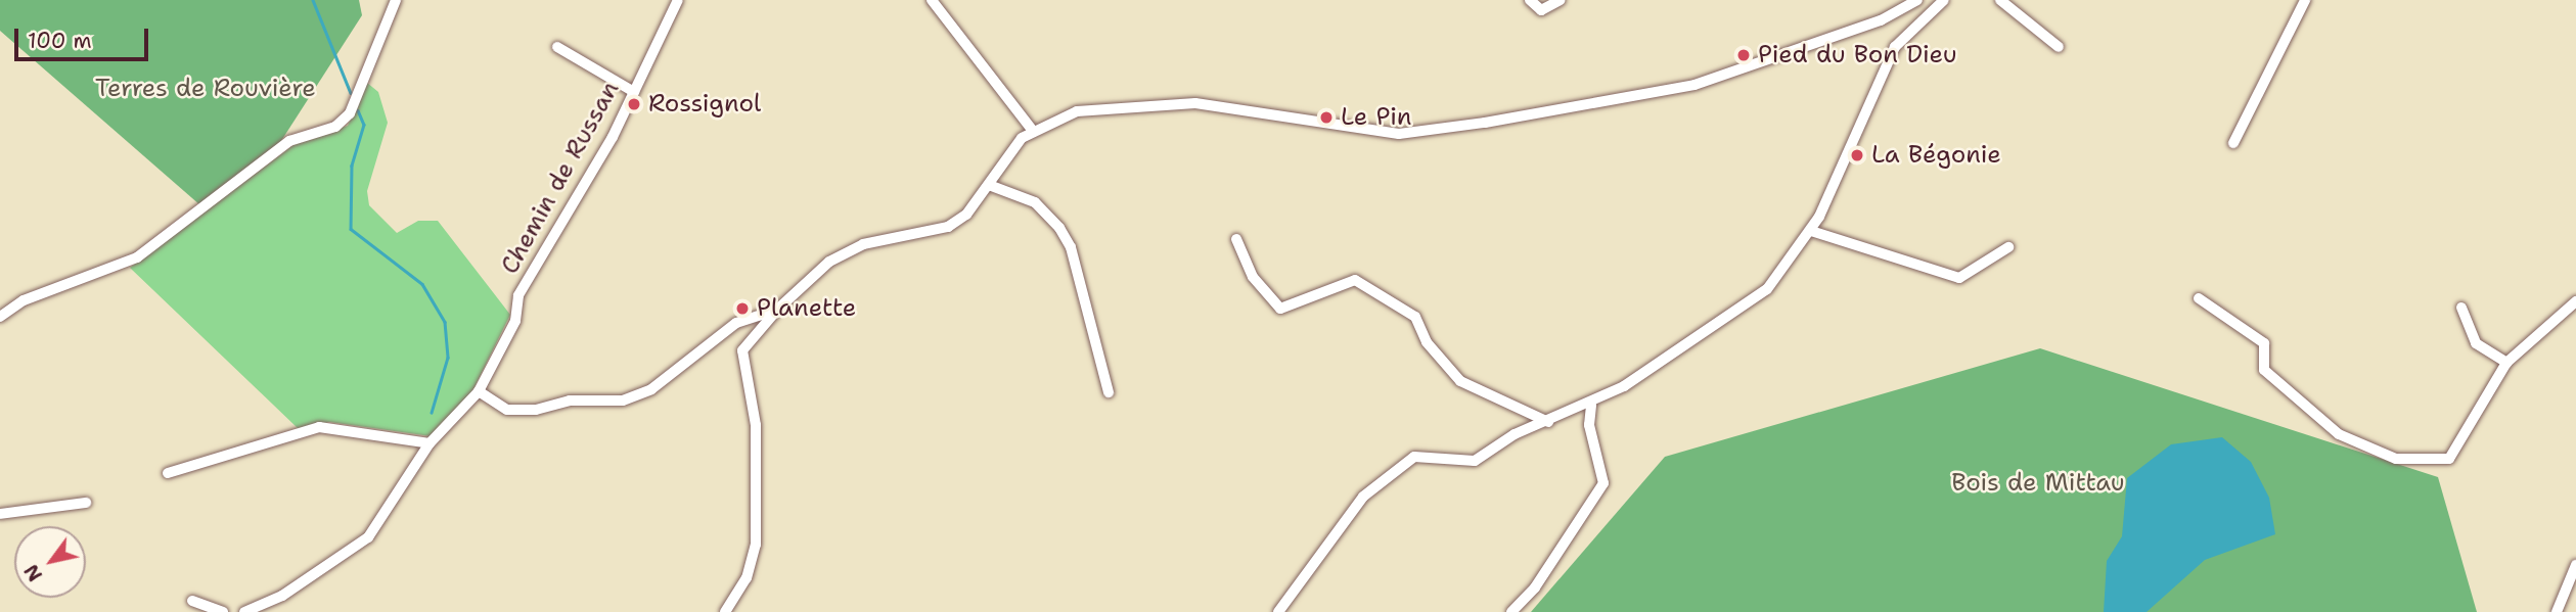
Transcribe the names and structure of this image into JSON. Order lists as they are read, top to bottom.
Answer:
{
  "streets": {
    "street": ["Chemin de Russan"]
  },
  "parks": ["Terres de Rouvière", "Bois de Mittau"],
  "places": [
    "Pied du Bon Dieu",
    "Rossignol",
    "Le Pin",
    "La Bégonie",
    "Planette"
  ],
  "scale_bar": "100 m",
  "north": "bottom left"
}
